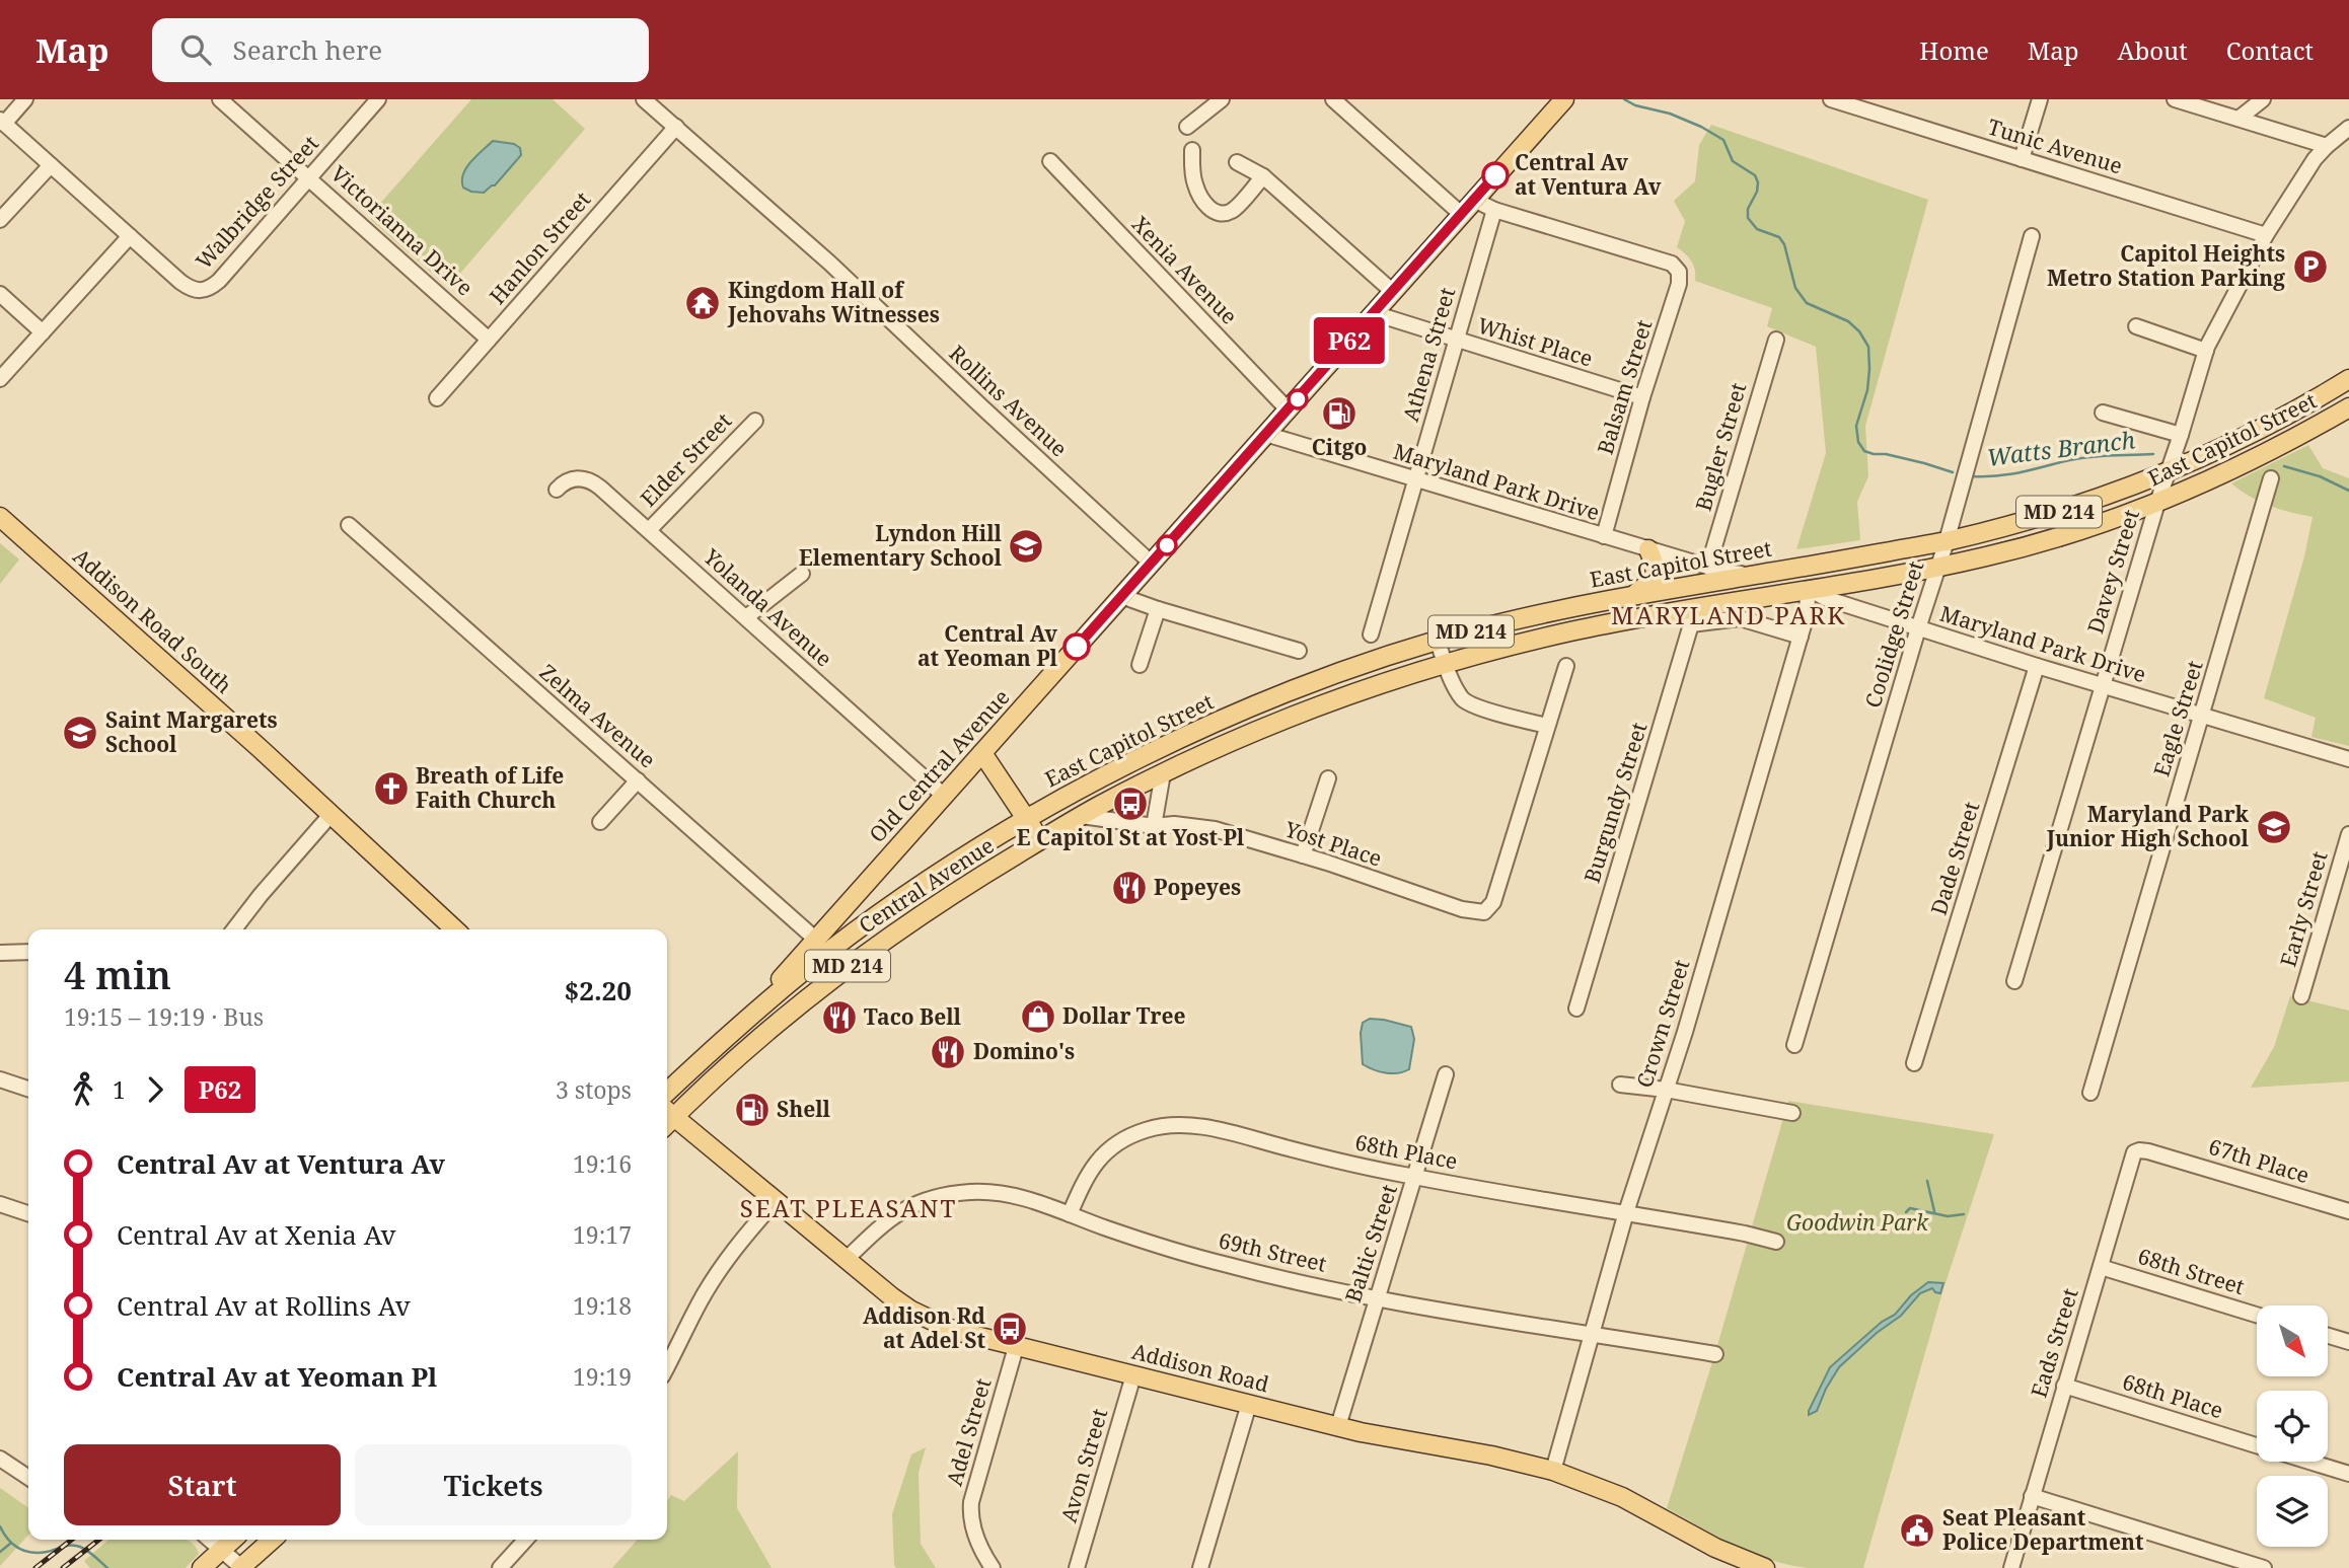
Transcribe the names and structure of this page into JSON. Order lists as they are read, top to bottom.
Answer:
{
  "streets": {
    "main road": [
      "East Capitol Street",
      "MD 214",
      "Addison Road South",
      "Old Central Avenue",
      "Central Avenue",
      "Addison Road"
    ],
    "street": [
      "Tunic Avenue",
      "Walbridge Street",
      "Victorianna Drive",
      "Hanlon Street",
      "Xenia Avenue",
      "Whist Place",
      "Athena Street",
      "Balsam Street",
      "Rollins Avenue",
      "Bugler Street",
      "Elder Street",
      "Maryland Park Drive",
      "Davey Street",
      "Yolanda Avenue",
      "Coolidge Street",
      "Zelma Avenue",
      "Eagle Street",
      "Burgundy Street",
      "Yost Place",
      "Dade Street",
      "Early Street",
      "Crown Street",
      "68th Place",
      "67th Place",
      "Baltic Street",
      "69th Street",
      "68th Street",
      "Eads Street",
      "Adel Street",
      "Avon Street"
    ]
  },
  "crossings": [
    ["Tunic Avenue", "Davey Street"],
    ["Walbridge Street", "Victorianna Drive"],
    ["Victorianna Drive", "Hanlon Street"],
    ["Hanlon Street", "Rollins Avenue"],
    ["Xenia Avenue", "Old Central Avenue"],
    ["Whist Place", "Athena Street"],
    ["Whist Place", "Balsam Street"],
    ["Whist Place", "Old Central Avenue"],
    ["Athena Street", "Balsam Street"],
    ["Athena Street", "Maryland Park Drive"],
    ["Balsam Street", "Maryland Park Drive"],
    ["Rollins Avenue", "Old Central Avenue"],
    ["East Capitol Street", "Maryland Park Drive"],
    ["East Capitol Street", "Davey Street"],
    ["East Capitol Street", "Coolidge Street"],
    ["East Capitol Street", "Burgundy Street"],
    ["East Capitol Street", "Yost Place"],
    ["East Capitol Street", "Central Avenue"],
    ["East Capitol Street", "Crown Street"],
    ["Bugler Street", "Maryland Park Drive"],
    ["Elder Street", "Yolanda Avenue"],
    ["Maryland Park Drive", "Davey Street"],
    ["Maryland Park Drive", "Coolidge Street"],
    ["Maryland Park Drive", "Eagle Street"],
    ["Maryland Park Drive", "Old Central Avenue"],
    ["Maryland Park Drive", "Dade Street"],
    ["Maryland Park Drive", "Crown Street"],
    ["Yolanda Avenue", "Old Central Avenue"],
    ["Zelma Avenue", "Old Central Avenue"],
    ["Old Central Avenue", "Central Avenue"],
    ["Crown Street", "68th Place"],
    ["Crown Street", "69th Street"],
    ["Crown Street", "Addison Road"],
    ["68th Place", "Baltic Street"],
    ["68th Place", "69th Street"],
    ["68th Place", "Eads Street"],
    ["67th Place", "Eads Street"],
    ["Baltic Street", "69th Street"],
    ["Baltic Street", "Addison Road"],
    ["69th Street", "Addison Road"],
    ["68th Street", "Eads Street"],
    ["Addison Road", "Adel Street"],
    ["Addison Road", "Avon Street"]
  ],
  "districts": ["MARYLAND PARK", "SEAT PLEASANT"],
  "water": ["Watts Branch"],
  "parks": ["Goodwin Park"],
  "places": {
    "other": ["Central Av at Ventura Av", "Central Av at Yeoman Pl"],
    "parking": ["Capitol Heights Metro Station Parking"],
    "temple": ["Kingdom Hall of Jehovahs Witnesses"],
    "fuel station": ["Citgo", "Shell"],
    "school or university": ["Lyndon Hill Elementary School", "Saint Margarets School", "Maryland Park Junior High School"],
    "church": ["Breath of Life Faith Church"],
    "bus stop": ["E Capitol St at Yost Pl", "Addison Rd at Adel St"],
    "restaurant": ["Popeyes", "Taco Bell", "Domino's"],
    "shop": ["Dollar Tree"],
    "public building": ["Seat Pleasant Police Department"]
  },
  "lines": ["bus line P62"],
  "north": "bottom right",
  "page": {
    "header": "Map",
    "search": "Search here",
    "nav": [
      "Home",
      "Map",
      "About",
      "Contact"
    ],
    "on_map": "P62",
    "heading": ["4 min", "19:15 – 19:19 · Bus", "$2.20"],
    "legs": ["1", "P62", "3 stops"],
    "list": [
      {
        "name": "Central Av at Ventura Av",
        "value": "19:16"
      },
      {
        "name": "Central Av at Xenia Av",
        "value": "19:17"
      },
      {
        "name": "Central Av at Rollins Av",
        "value": "19:18"
      },
      {
        "name": "Central Av at Yeoman Pl",
        "value": "19:19"
      }
    ],
    "buttons": ["Start", "Tickets"]
  }
}
